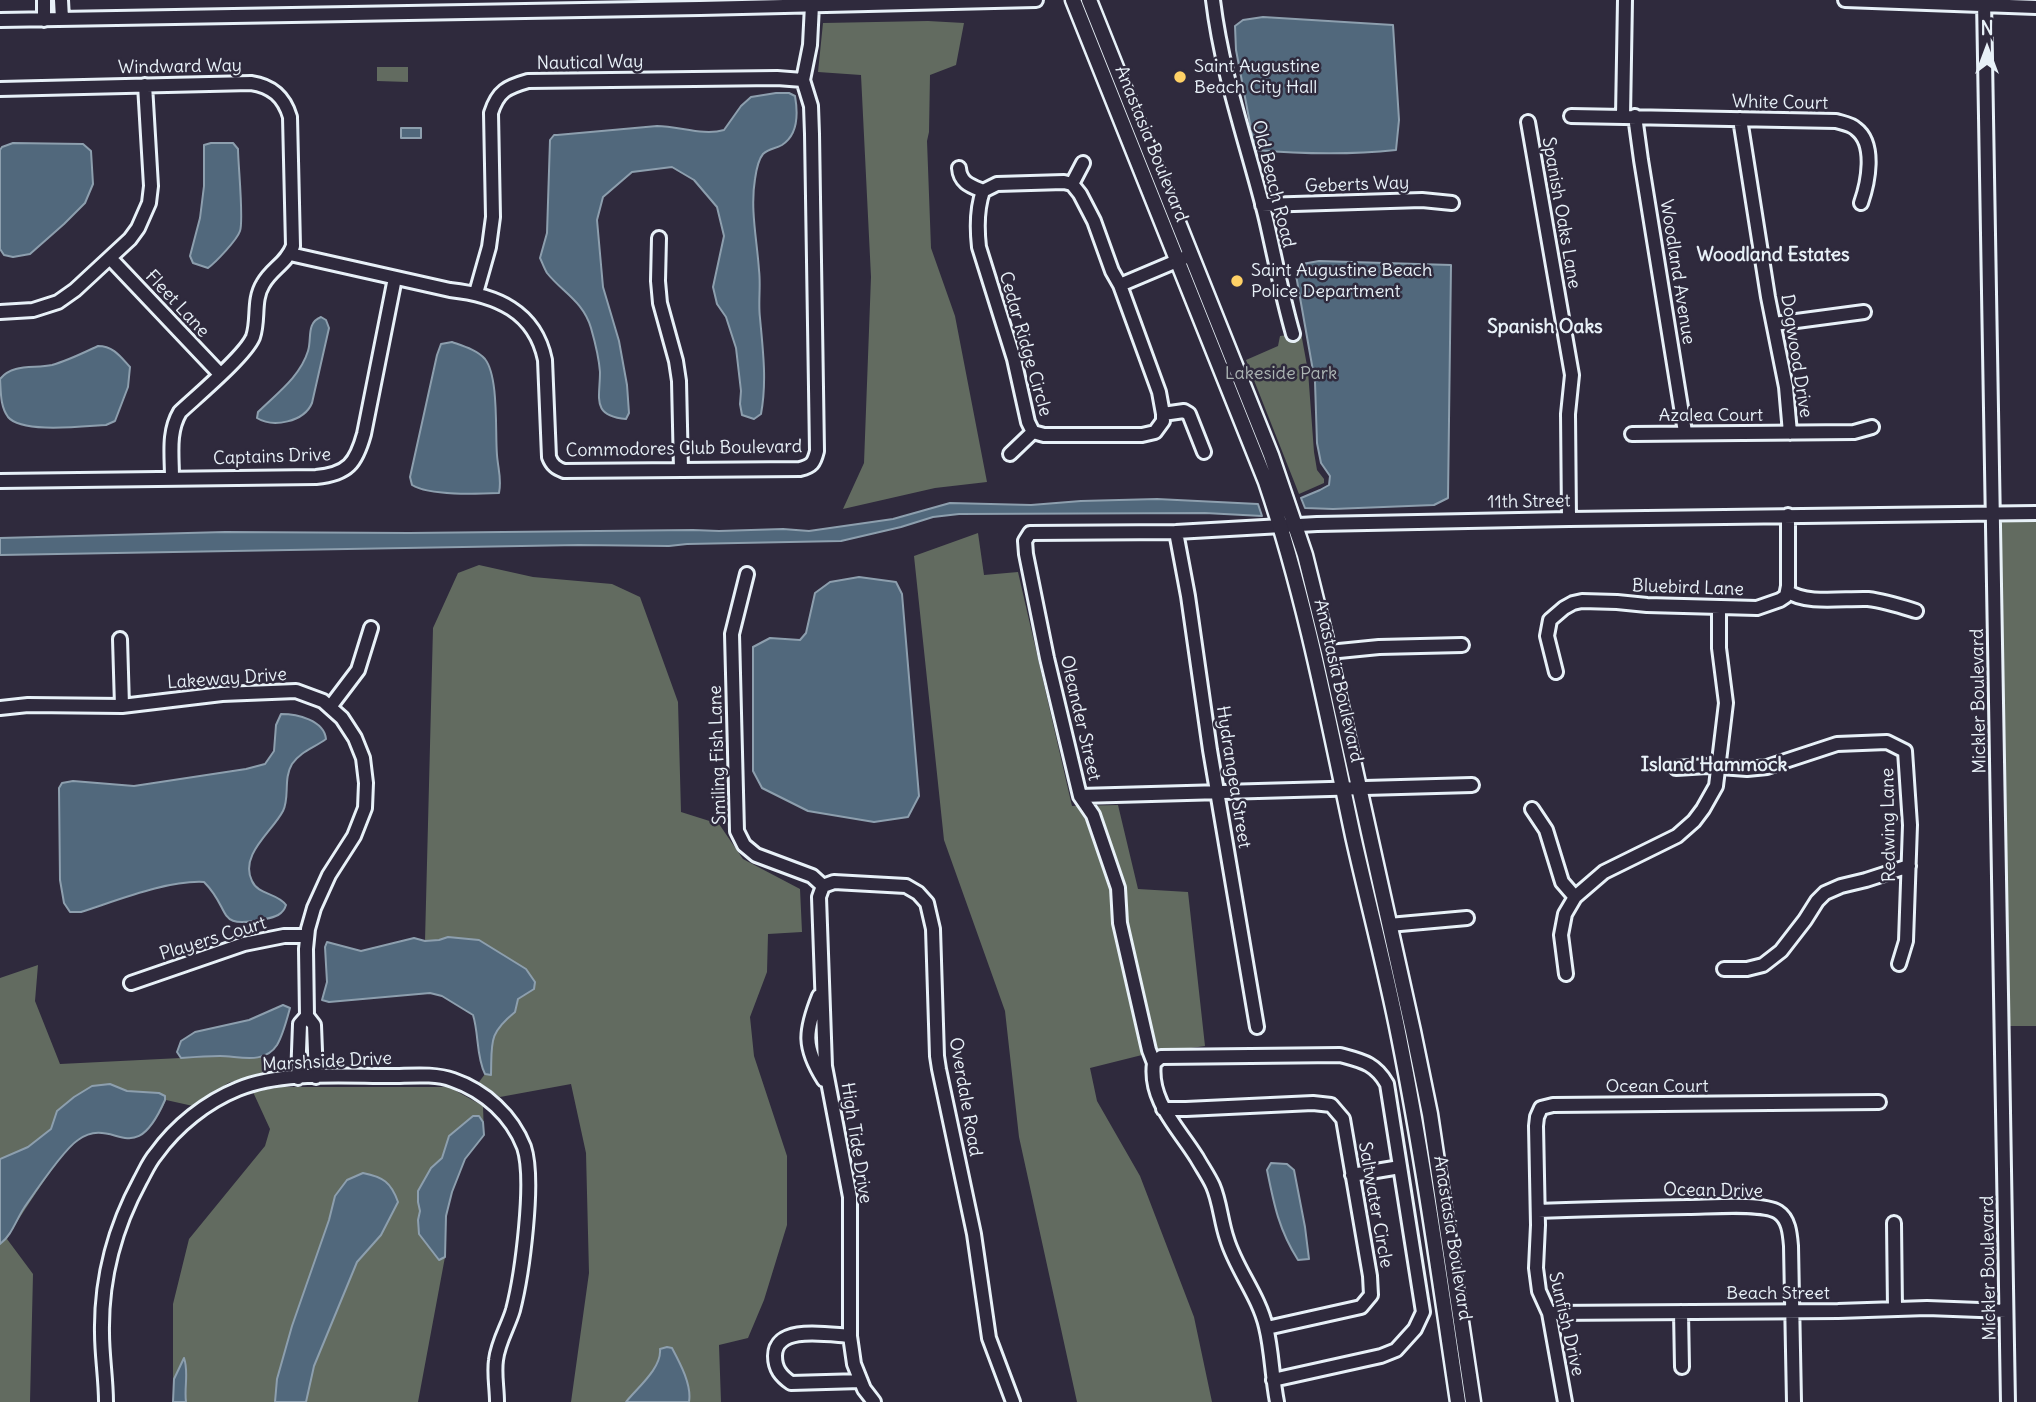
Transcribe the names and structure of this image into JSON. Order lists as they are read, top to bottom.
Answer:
{
  "streets": {
    "main road": ["Anastasia Boulevard"],
    "street": [
      "Nautical Way",
      "Windward Way",
      "White Court",
      "Old Beach Road",
      "Geberts Way",
      "Spanish Oaks Lane",
      "Woodland Avenue",
      "Fleet Lane",
      "Cedar Ridge Circle",
      "Dogwood Drive",
      "Azalea Court",
      "Commodores Club Boulevard",
      "Captains Drive",
      "11th Street",
      "Bluebird Lane",
      "Lakeway Drive",
      "Mickler Boulevard",
      "Oleander Street",
      "Smiling Fish Lane",
      "Hydrangea Street",
      "Redwing Lane",
      "Players Court",
      "Marshside Drive",
      "Ocean Court",
      "Overdale Road",
      "High Tide Drive",
      "Ocean Drive",
      "Saltwater Circle",
      "Beach Street",
      "Sunfish Drive"
    ]
  },
  "crossings": [
    ["Nautical Way", "Commodores Club Boulevard"],
    ["Windward Way", "Commodores Club Boulevard"],
    ["White Court", "Woodland Avenue"],
    ["White Court", "Dogwood Drive"],
    ["Anastasia Boulevard", "11th Street"],
    ["Old Beach Road", "Geberts Way"],
    ["Spanish Oaks Lane", "11th Street"],
    ["Woodland Avenue", "Azalea Court"],
    ["Dogwood Drive", "Azalea Court"],
    ["Commodores Club Boulevard", "Captains Drive"],
    ["11th Street", "Mickler Boulevard"],
    ["11th Street", "Oleander Street"],
    ["11th Street", "Hydrangea Street"],
    ["Lakeway Drive", "Players Court"],
    ["Lakeway Drive", "Marshside Drive"],
    ["Mickler Boulevard", "Beach Street"],
    ["Oleander Street", "Saltwater Circle"],
    ["Smiling Fish Lane", "Overdale Road"],
    ["Smiling Fish Lane", "High Tide Drive"],
    ["Ocean Court", "Ocean Drive"],
    ["Ocean Court", "Sunfish Drive"],
    ["Overdale Road", "High Tide Drive"],
    ["Ocean Drive", "Beach Street"],
    ["Ocean Drive", "Sunfish Drive"],
    ["Beach Street", "Sunfish Drive"]
  ],
  "districts": ["Woodland Estates", "Spanish Oaks", "Island Hammock"],
  "parks": ["Lakeside Park"],
  "places": ["Saint Augustine Beach City Hall", "Saint Augustine Beach Police Department"],
  "north": "top"
}
